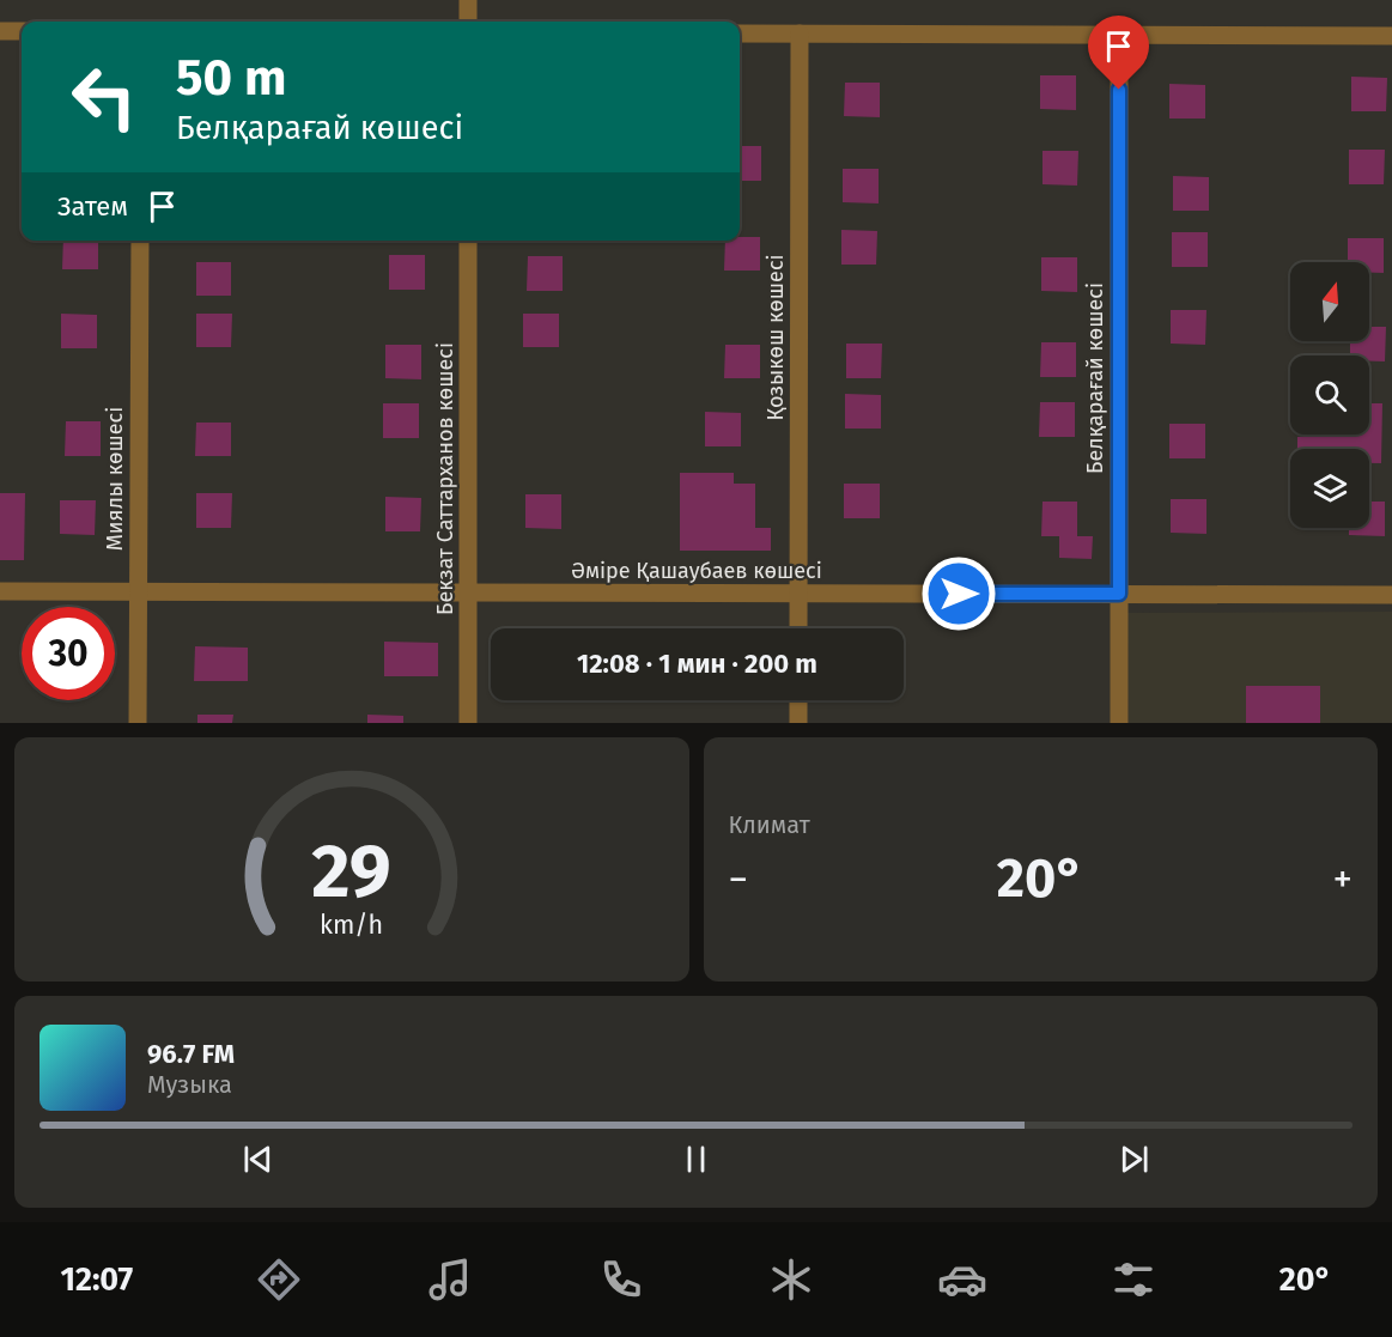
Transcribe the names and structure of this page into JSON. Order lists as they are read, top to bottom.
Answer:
{
  "streets": {
    "street": [
      "Қозыкөш көшесі",
      "Белқарағай көшесі",
      "Миялы көшесі",
      "Бекзат Саттарханов көшесі",
      "Әміре Қашаубаев көшесі"
    ]
  },
  "crossings": [
    ["Қозыкөш көшесі", "Әміре Қашаубаев көшесі"],
    ["Белқарағай көшесі", "Әміре Қашаубаев көшесі"],
    ["Миялы көшесі", "Әміре Қашаубаев көшесі"],
    ["Бекзат Саттарханов көшесі", "Әміре Қашаубаев көшесі"]
  ],
  "north": "top",
  "page": {
    "turn": ["50 m", "Белқарағай көшесі"],
    "then": "Затем",
    "limit": "30",
    "trip": "12:08 · 1 мин · 200 m",
    "tile": "Климат",
    "heat": ["−", "20°", "+"],
    "song": ["96.7 FM", "Музыка"],
    "tabs": ["12:07", "20°"],
    "gauge": ["29", "km/h"]
  }
}
